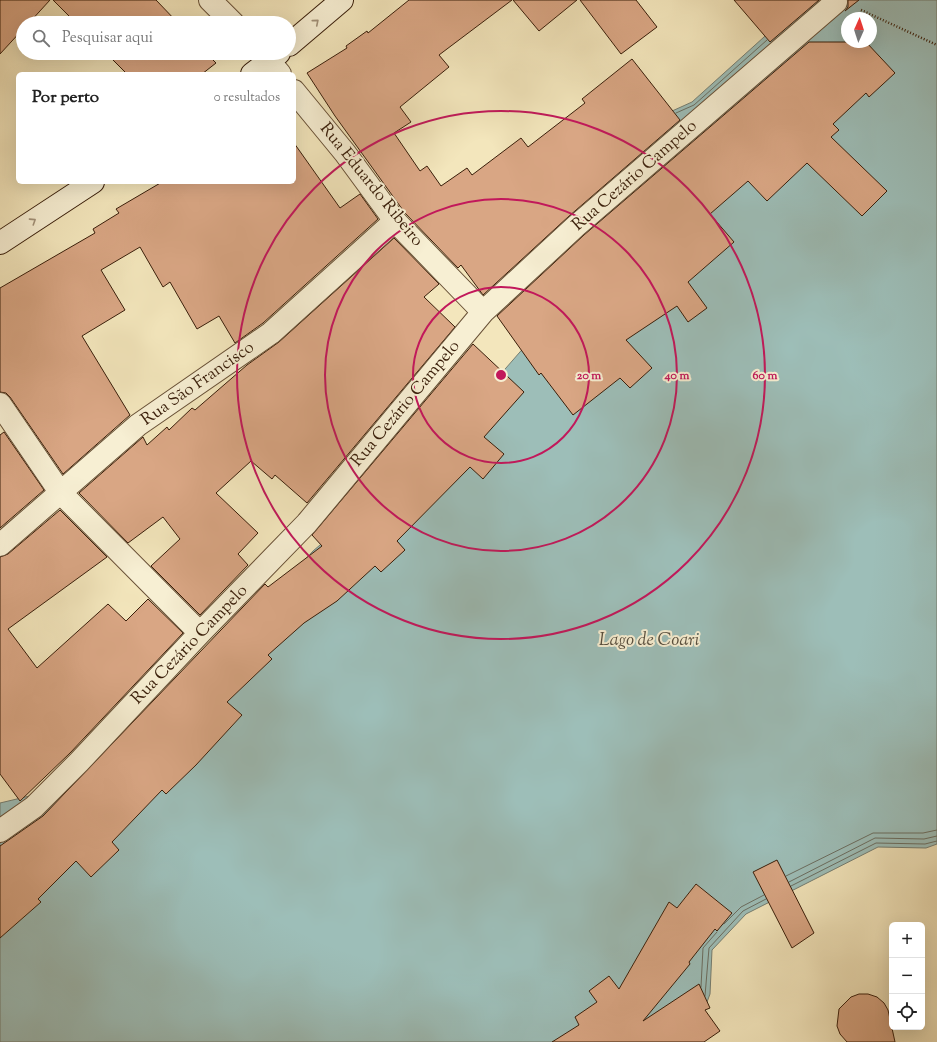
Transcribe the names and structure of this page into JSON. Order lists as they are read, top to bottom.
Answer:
{
  "streets": {
    "street": ["Rua Cezário Campelo", "Rua Eduardo Ribeiro", "Rua São Francisco"]
  },
  "crossings": [
    ["Rua Cezário Campelo", "Rua Eduardo Ribeiro"],
    ["Rua Eduardo Ribeiro", "Rua São Francisco"]
  ],
  "water": ["Lago de Coari"],
  "north": "top",
  "page": {
    "search": "Pesquisar aqui",
    "heading": ["Por perto", "0 resultados"],
    "map_buttons": ["+", "−"]
  },
  "rings": ["20 m", "40 m", "60 m"]
}
